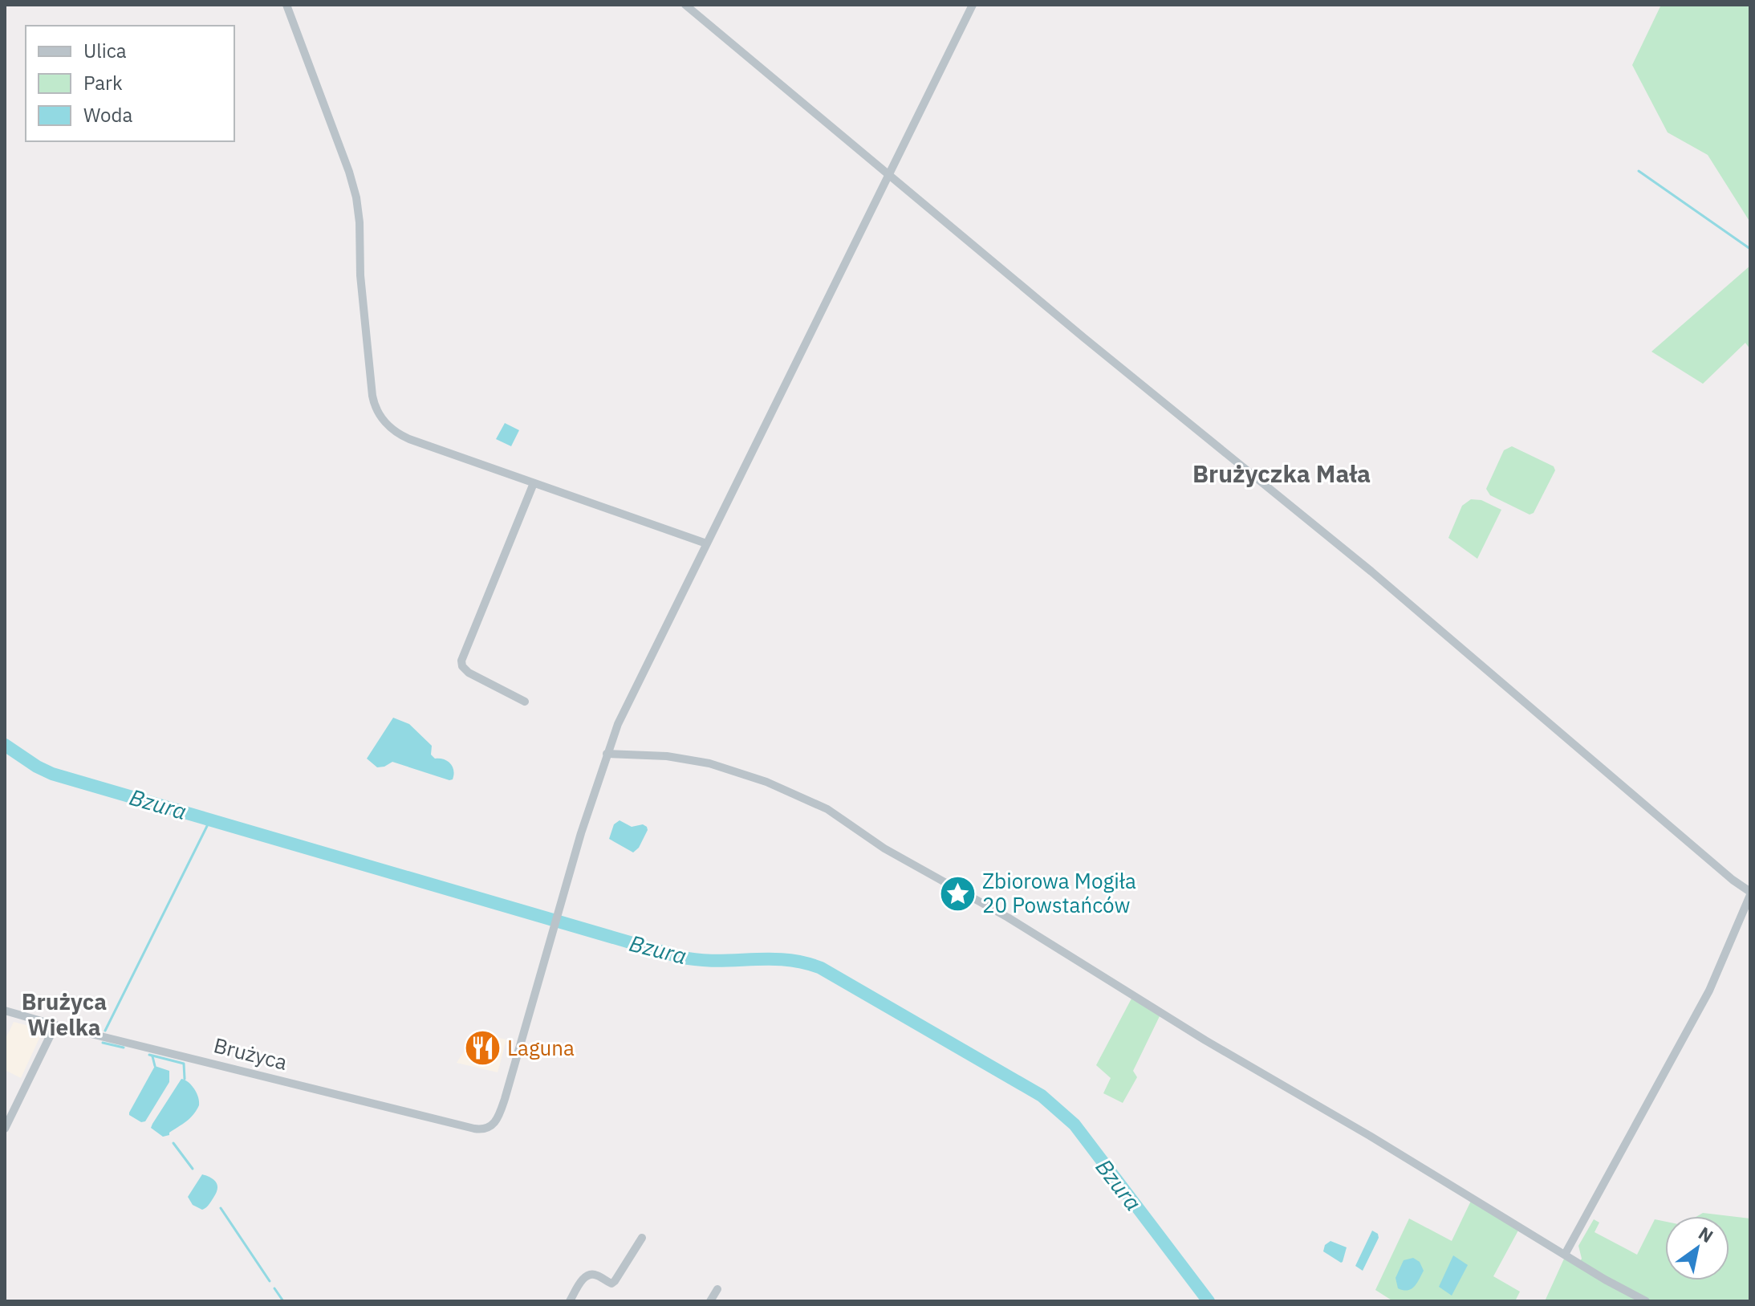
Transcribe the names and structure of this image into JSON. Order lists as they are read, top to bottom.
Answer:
{
  "streets": {
    "street": ["Brużyca"]
  },
  "districts": ["Brużyczka Mała", "Brużyca Wielka"],
  "water": ["Bzura"],
  "places": {
    "place": ["Zbiorowa Mogiła 20 Powstańców"],
    "restaurant": ["Laguna"]
  },
  "legend": ["Ulica", "Park", "Woda"],
  "north": "top right"
}
